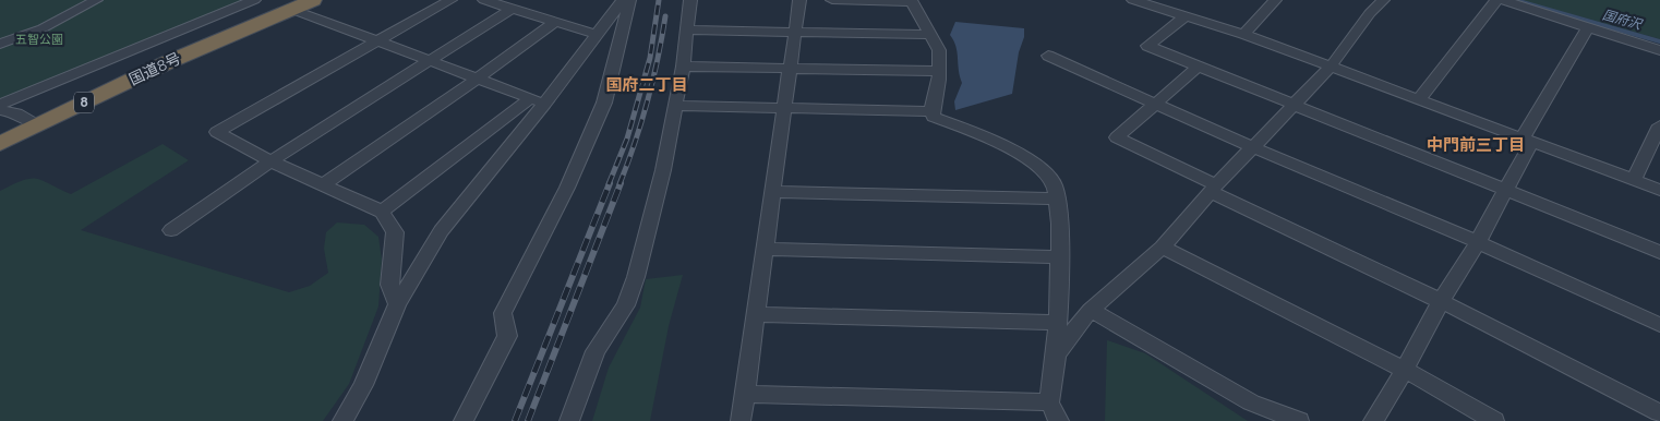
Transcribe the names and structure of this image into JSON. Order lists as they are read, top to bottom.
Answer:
{
  "streets": {
    "highway": ["国道8号", "8"]
  },
  "districts": ["国府二丁目", "中門前三丁目"],
  "water": ["国府沢"],
  "parks": ["五智公園"]
}
